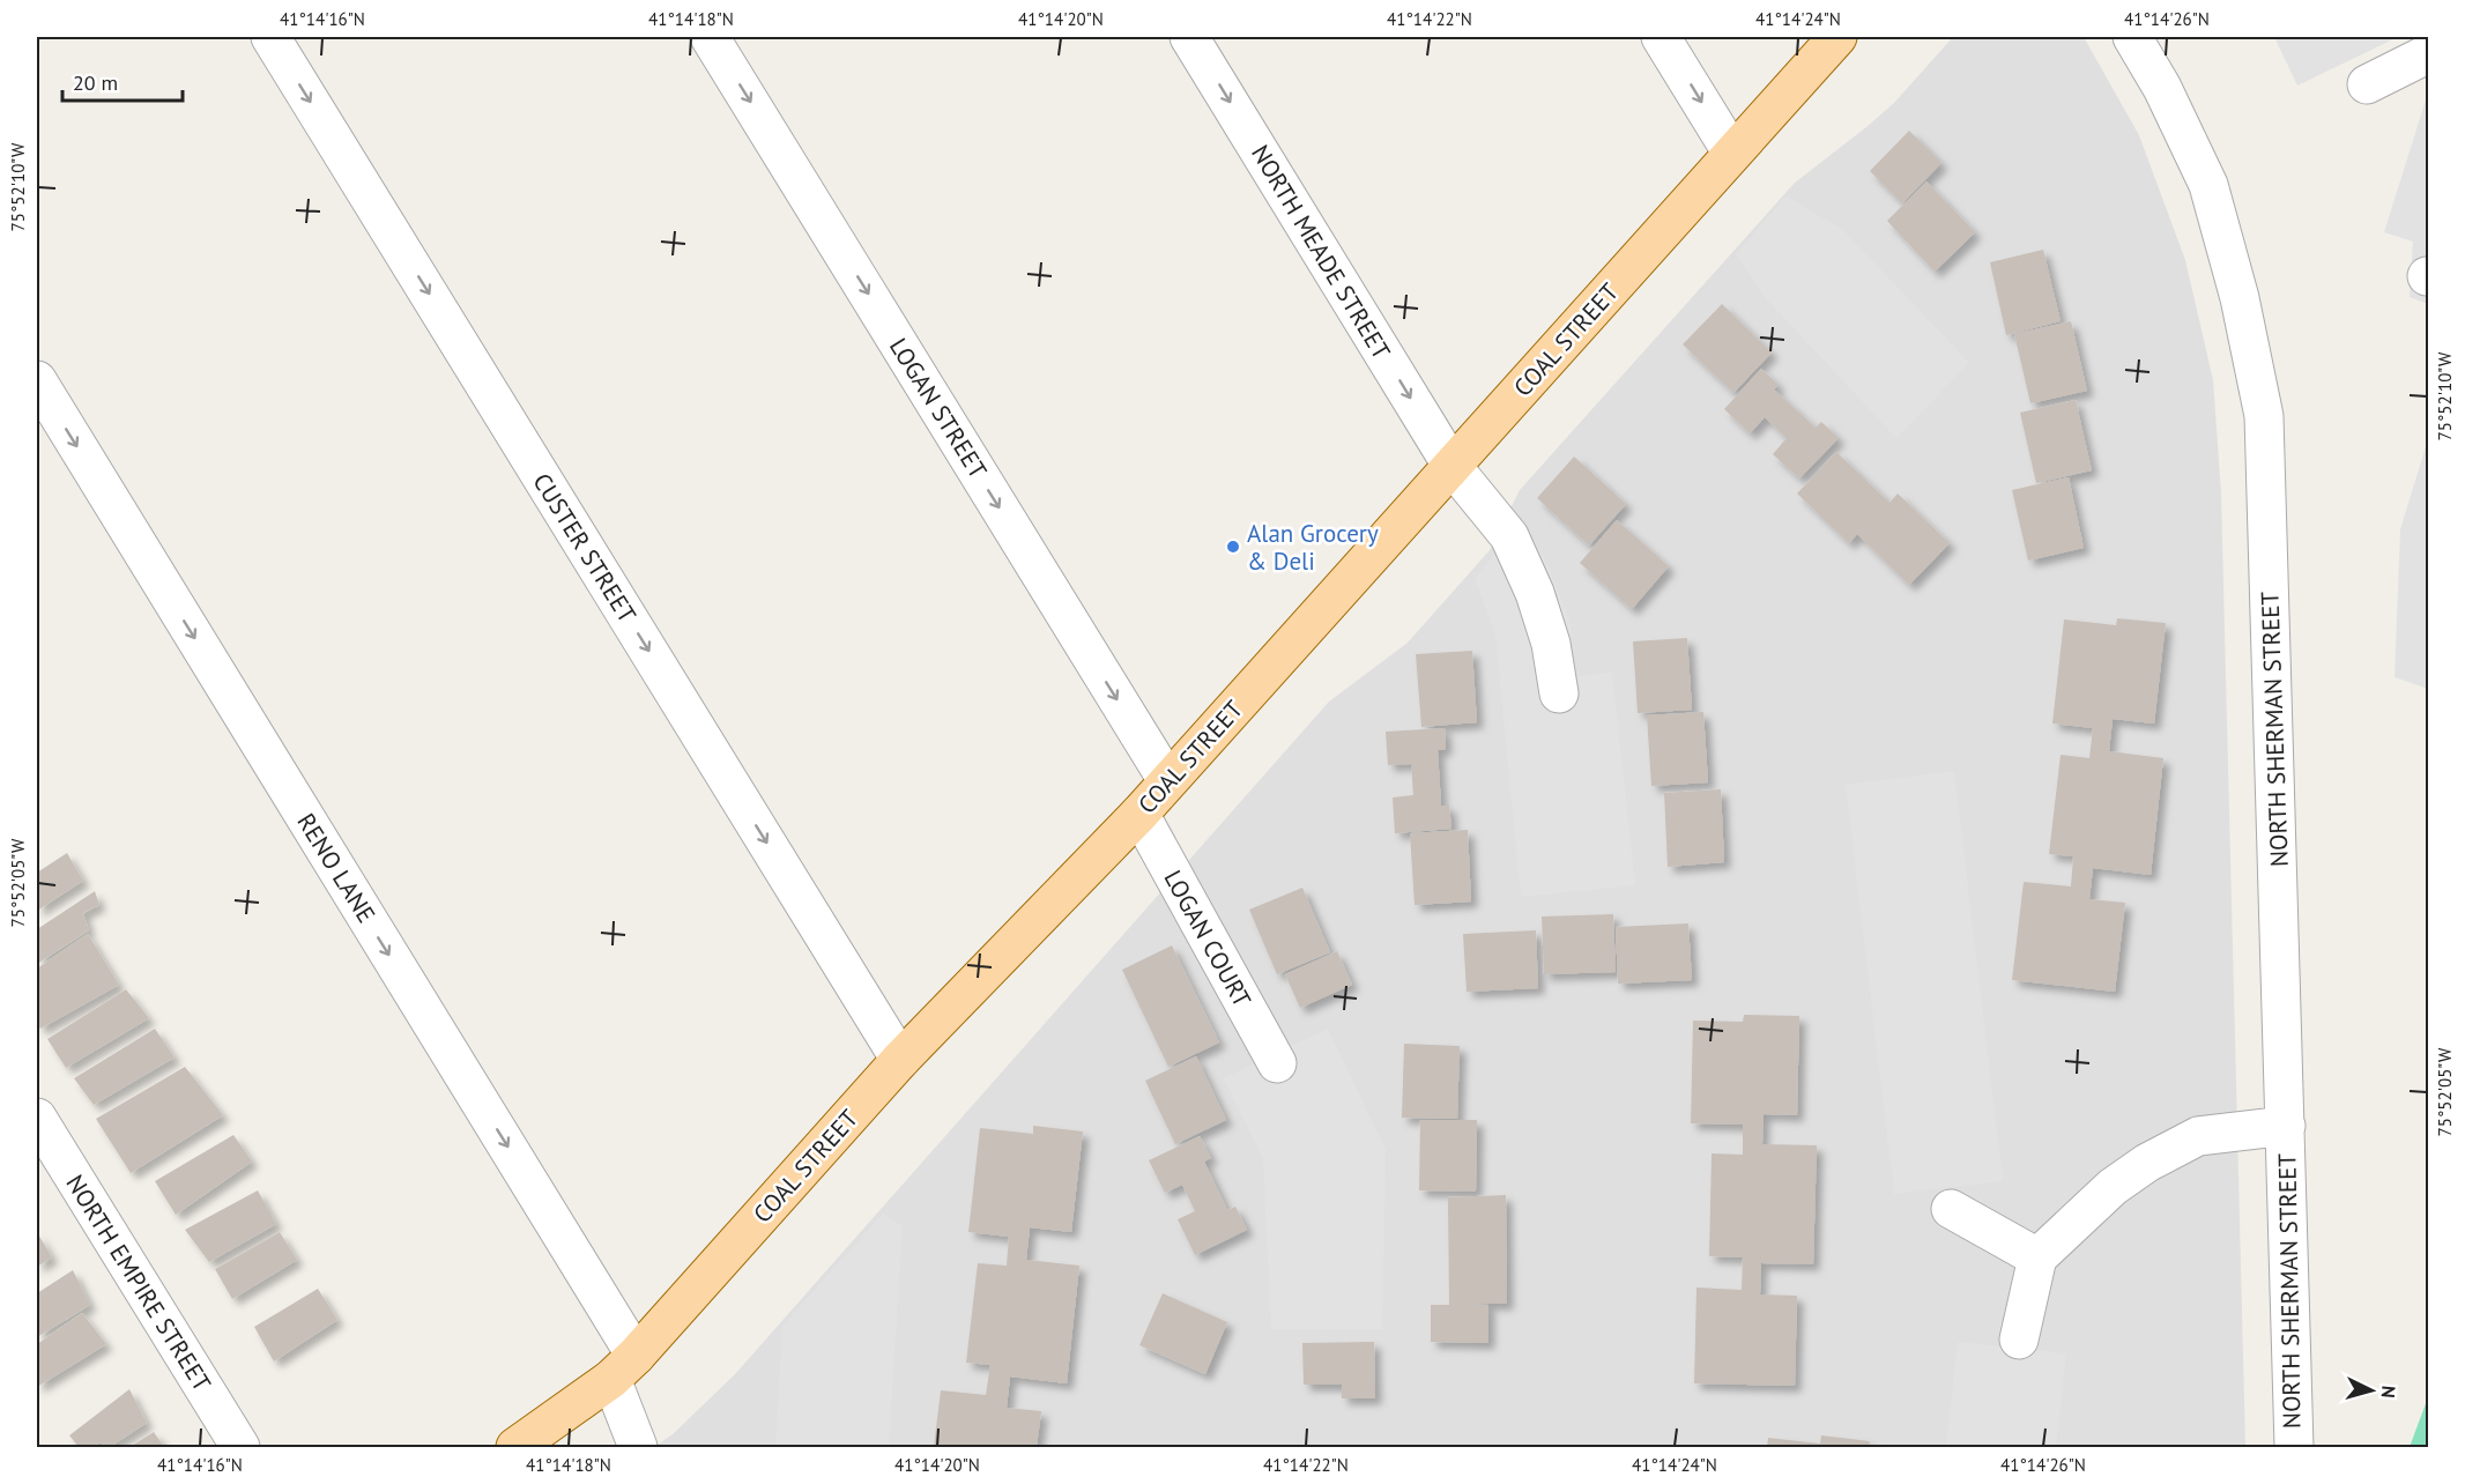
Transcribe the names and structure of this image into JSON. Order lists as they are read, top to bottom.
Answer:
{
  "streets": {
    "main road": ["COAL STREET"],
    "street": [
      "NORTH MEADE STREET",
      "LOGAN STREET",
      "CUSTER STREET",
      "NORTH SHERMAN STREET",
      "RENO LANE",
      "LOGAN COURT",
      "NORTH EMPIRE STREET"
    ]
  },
  "crossings": [
    ["NORTH MEADE STREET", "COAL STREET"],
    ["COAL STREET", "LOGAN STREET"],
    ["COAL STREET", "CUSTER STREET"],
    ["COAL STREET", "RENO LANE"],
    ["COAL STREET", "LOGAN COURT"]
  ],
  "one_way": [
    "NORTH MEADE STREET",
    "LOGAN STREET",
    "CUSTER STREET",
    "RENO LANE"
  ],
  "places": ["Alan Grocery & Deli"],
  "scale_bar": "20 m",
  "north": "right",
  "coordinates": [
    "41°14'16\"N",
    "41°14'18\"N",
    "41°14'20\"N",
    "41°14'22\"N",
    "41°14'24\"N",
    "41°14'26\"N",
    "75°52'10\"W",
    "75°52'05\"W"
  ]
}
